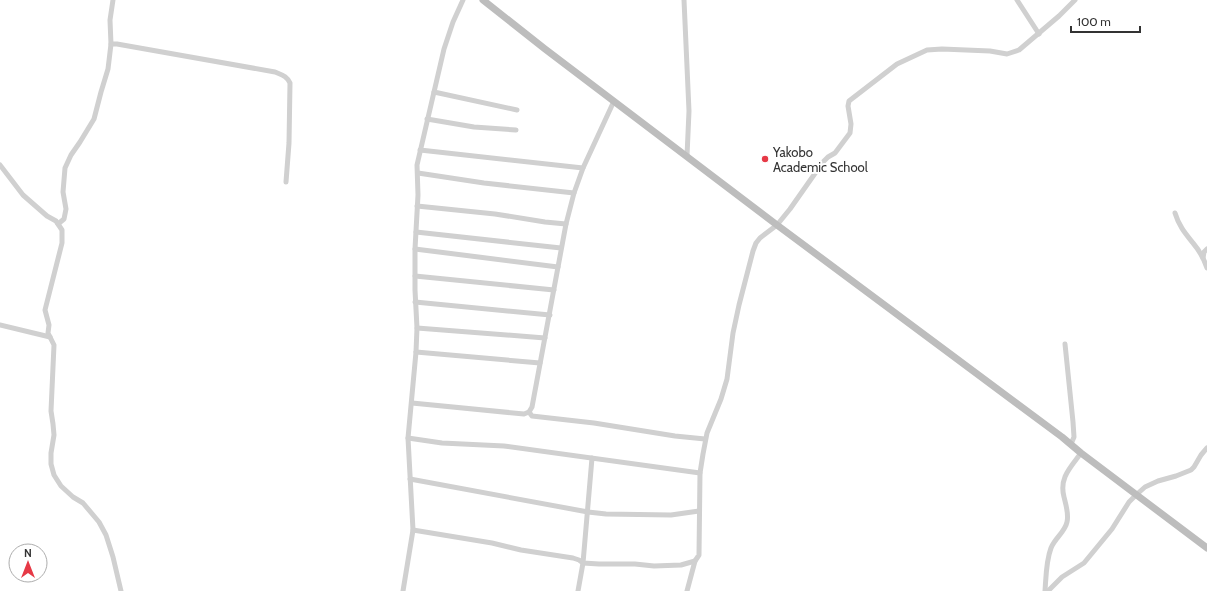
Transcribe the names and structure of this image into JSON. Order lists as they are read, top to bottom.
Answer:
{
  "places": ["Yakobo Academic School"],
  "scale_bar": "100 m",
  "north": "top"
}
